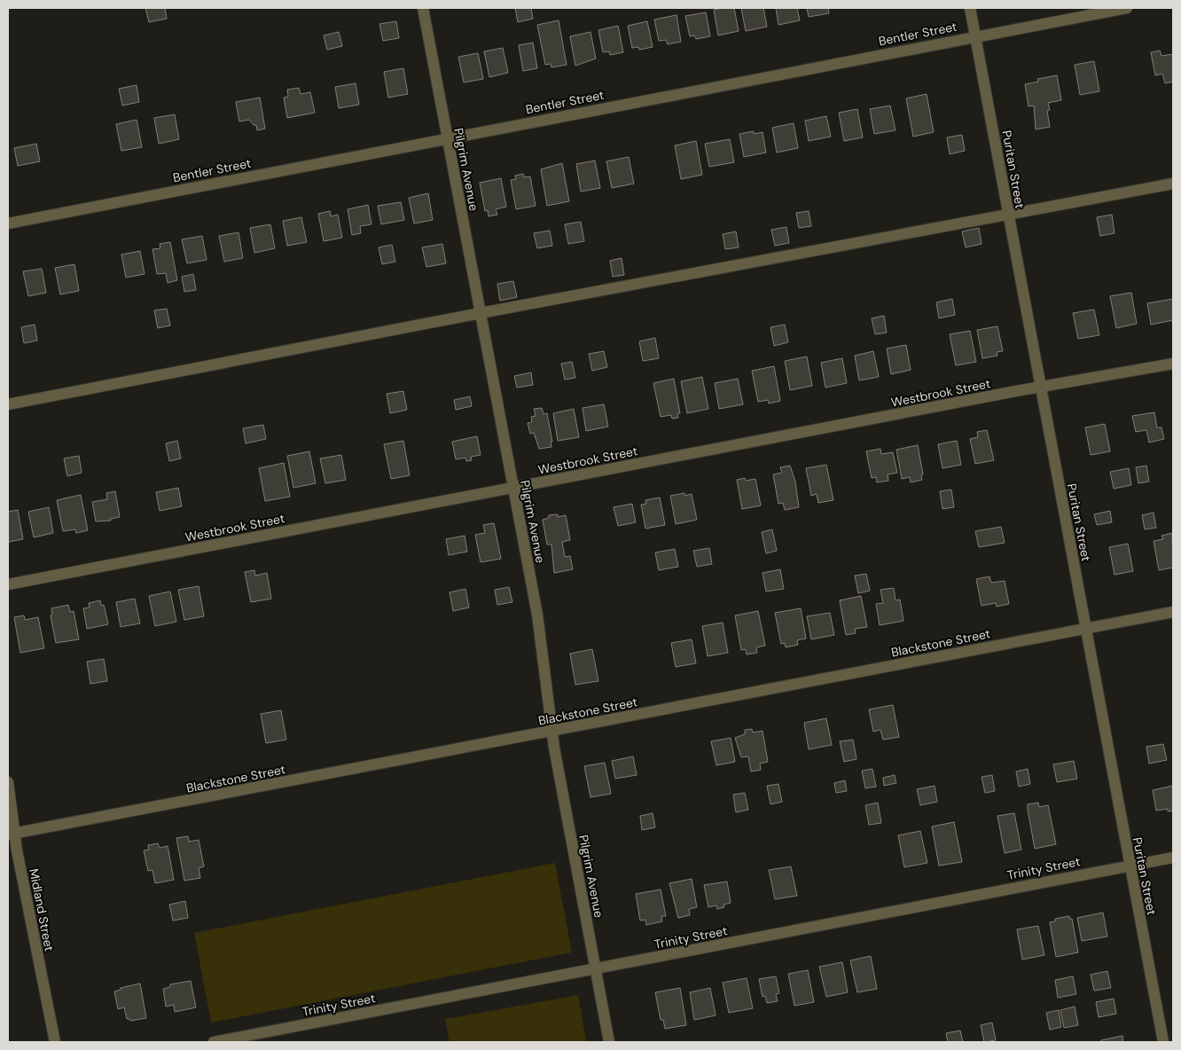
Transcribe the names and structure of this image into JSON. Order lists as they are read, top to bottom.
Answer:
{
  "streets": {
    "street": [
      "Bentler Street",
      "Pilgrim Avenue",
      "Puritan Street",
      "Westbrook Street",
      "Blackstone Street",
      "Trinity Street",
      "Midland Street"
    ]
  },
  "crossings": [
    ["Bentler Street", "Pilgrim Avenue"],
    ["Bentler Street", "Puritan Street"],
    ["Pilgrim Avenue", "Westbrook Street"],
    ["Pilgrim Avenue", "Blackstone Street"],
    ["Pilgrim Avenue", "Trinity Street"],
    ["Puritan Street", "Westbrook Street"],
    ["Puritan Street", "Blackstone Street"],
    ["Puritan Street", "Trinity Street"],
    ["Blackstone Street", "Midland Street"]
  ]
}
